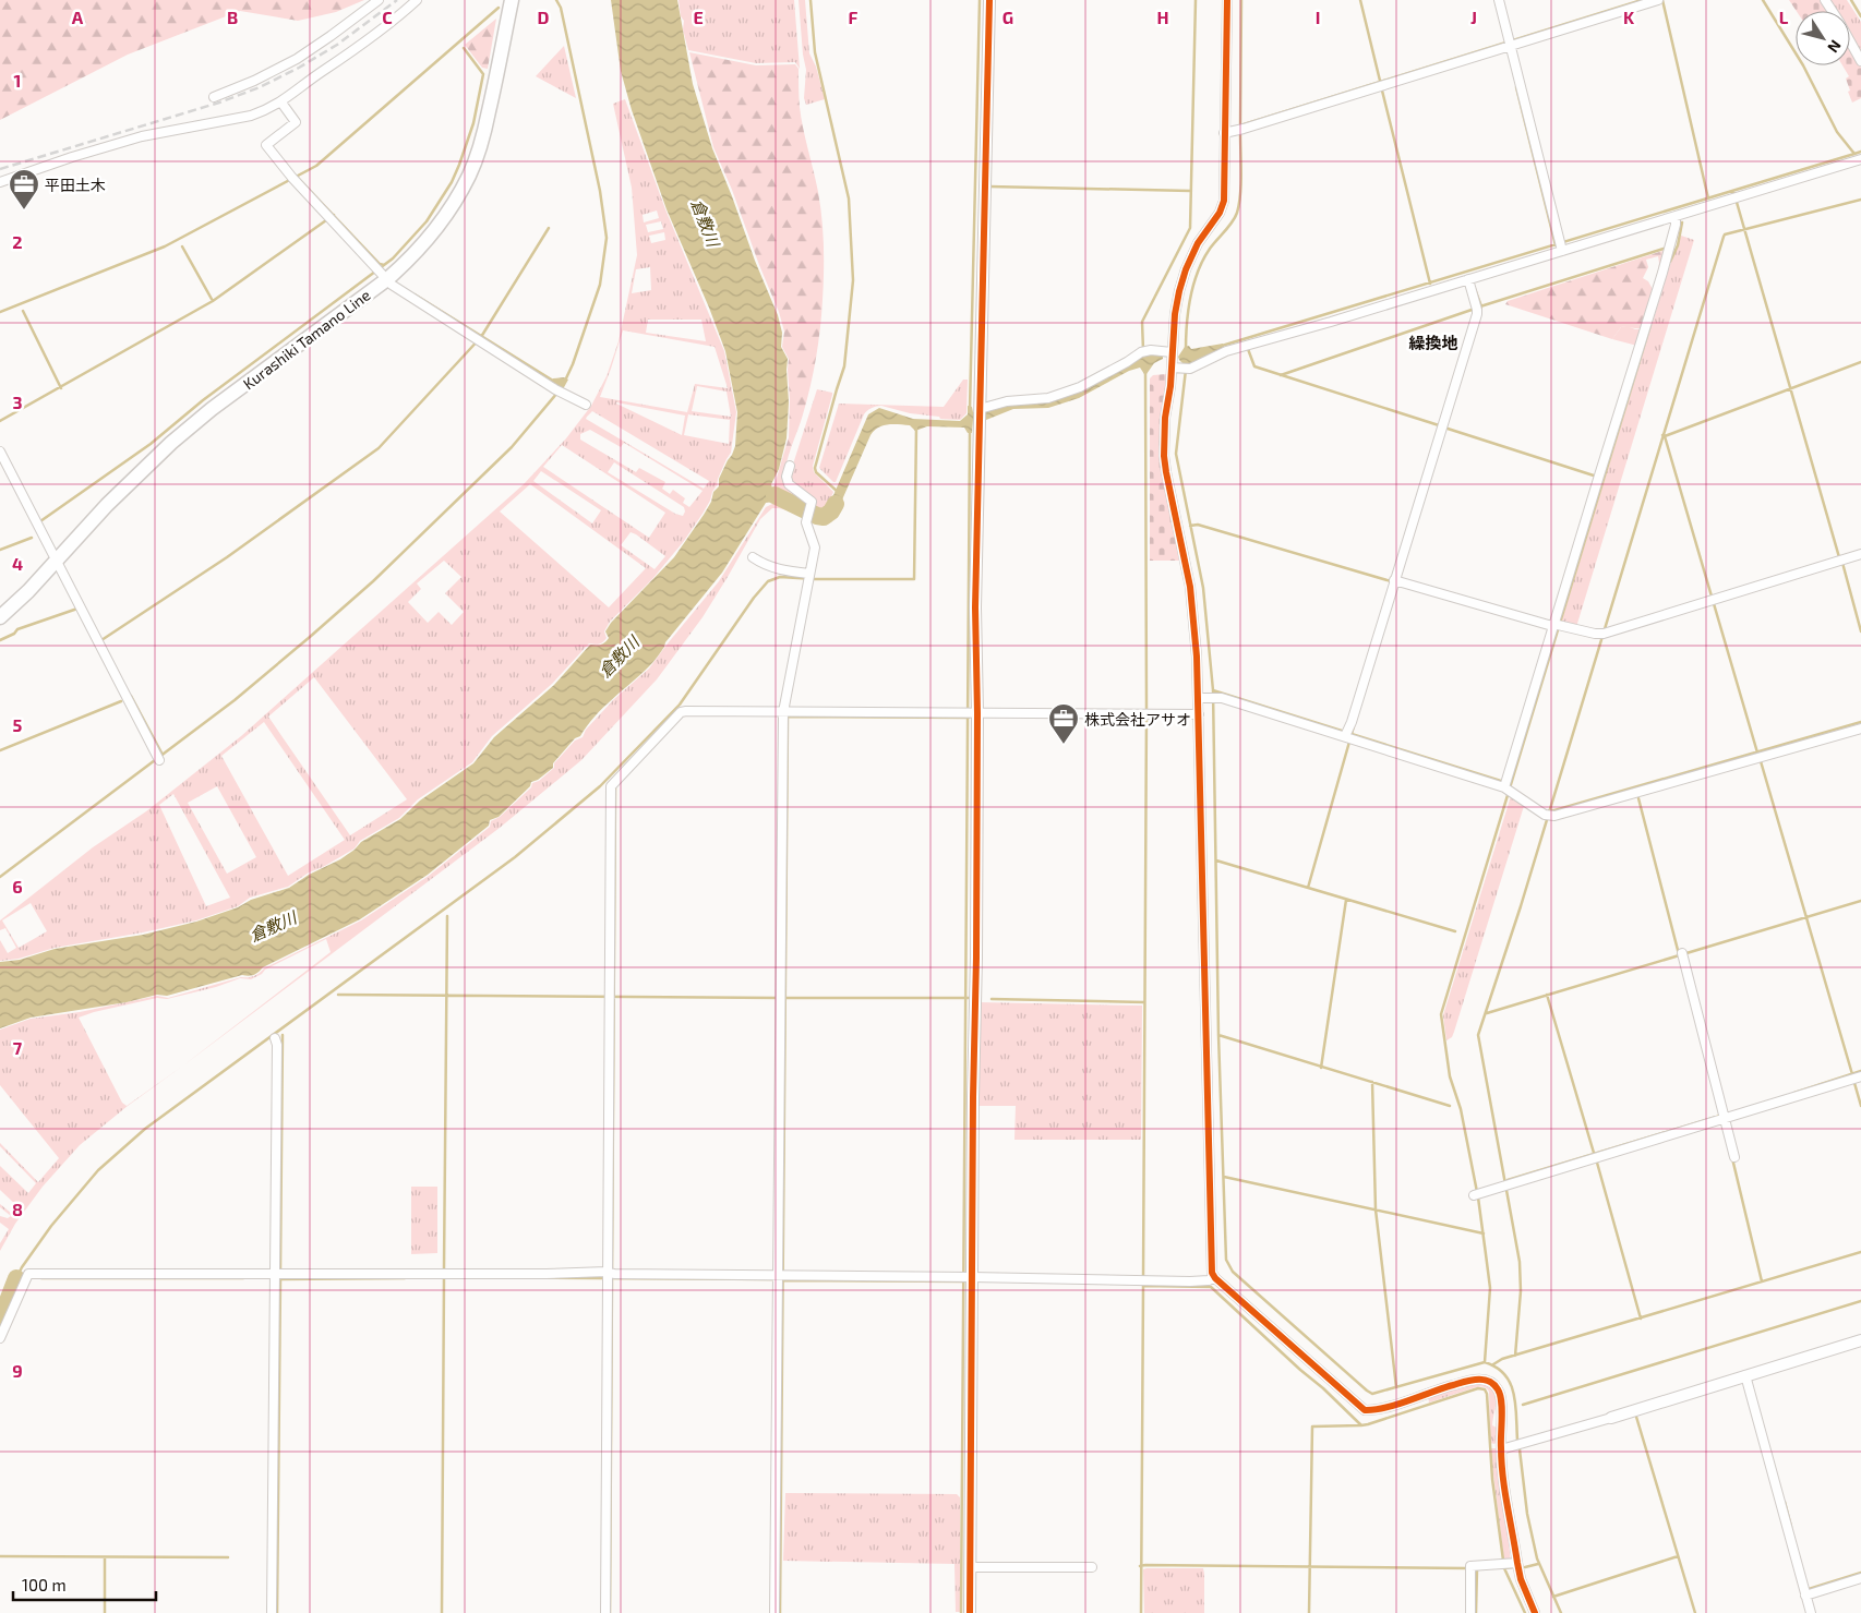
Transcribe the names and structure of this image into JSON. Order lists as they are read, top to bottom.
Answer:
{
  "streets": {
    "main road": ["Kurashiki Tamano Line"]
  },
  "districts": ["繰換地"],
  "water": ["倉敷川"],
  "places": {
    "office": ["平田土木", "株式会社アサオ"]
  },
  "scale_bar": "100 m",
  "north": "bottom right",
  "grid": {
    "columns": [
      "A",
      "B",
      "C",
      "D",
      "E",
      "F",
      "G",
      "H",
      "I",
      "J",
      "K",
      "L"
    ],
    "rows": [
      "1",
      "2",
      "3",
      "4",
      "5",
      "6",
      "7",
      "8",
      "9"
    ]
  }
}
